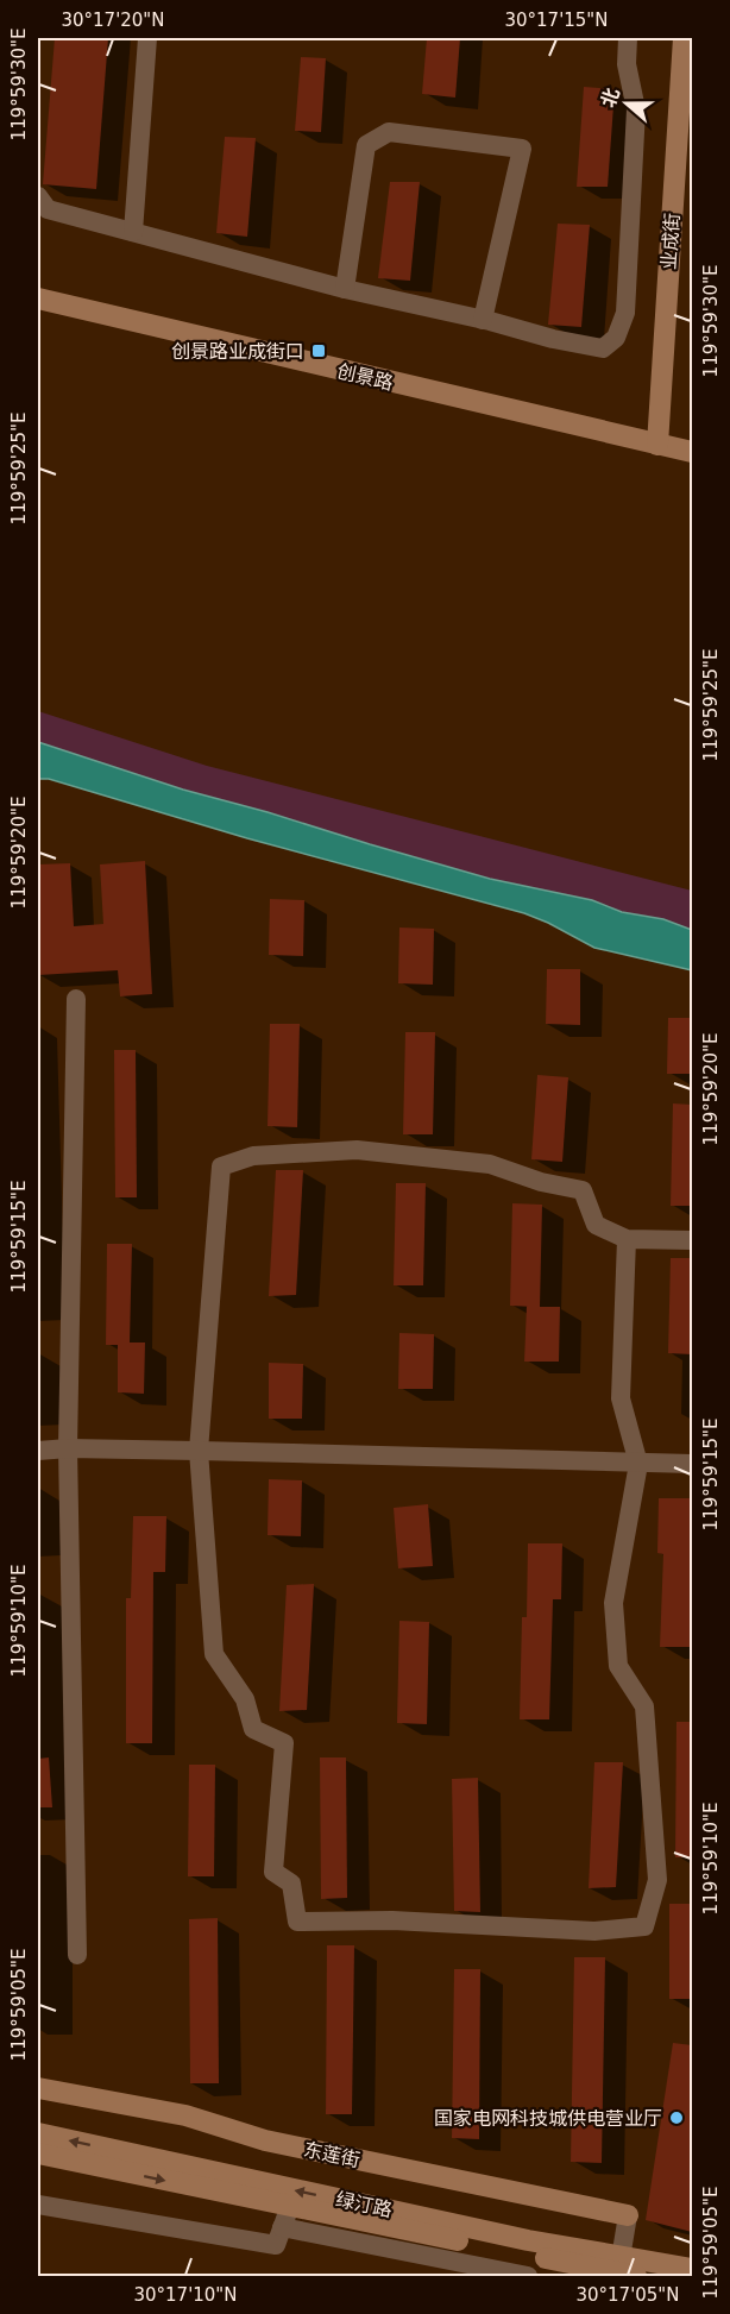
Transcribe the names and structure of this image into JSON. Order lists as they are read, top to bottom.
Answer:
{
  "streets": {
    "street": [
      "业成街",
      "创景路",
      "东莲街",
      "绿汀路"
    ]
  },
  "crossings": [
    ["业成街", "创景路"]
  ],
  "places": {
    "transit": ["创景路业成街口"],
    "other": ["国家电网科技城供电营业厅"]
  },
  "north": "left",
  "coordinates": [
    "30°17'20\"N",
    "30°17'15\"N",
    "119°59'30\"E",
    "119°59'25\"E",
    "119°59'20\"E",
    "119°59'15\"E",
    "119°59'10\"E",
    "119°59'05\"E",
    "30°17'10\"N",
    "30°17'05\"N"
  ]
}
